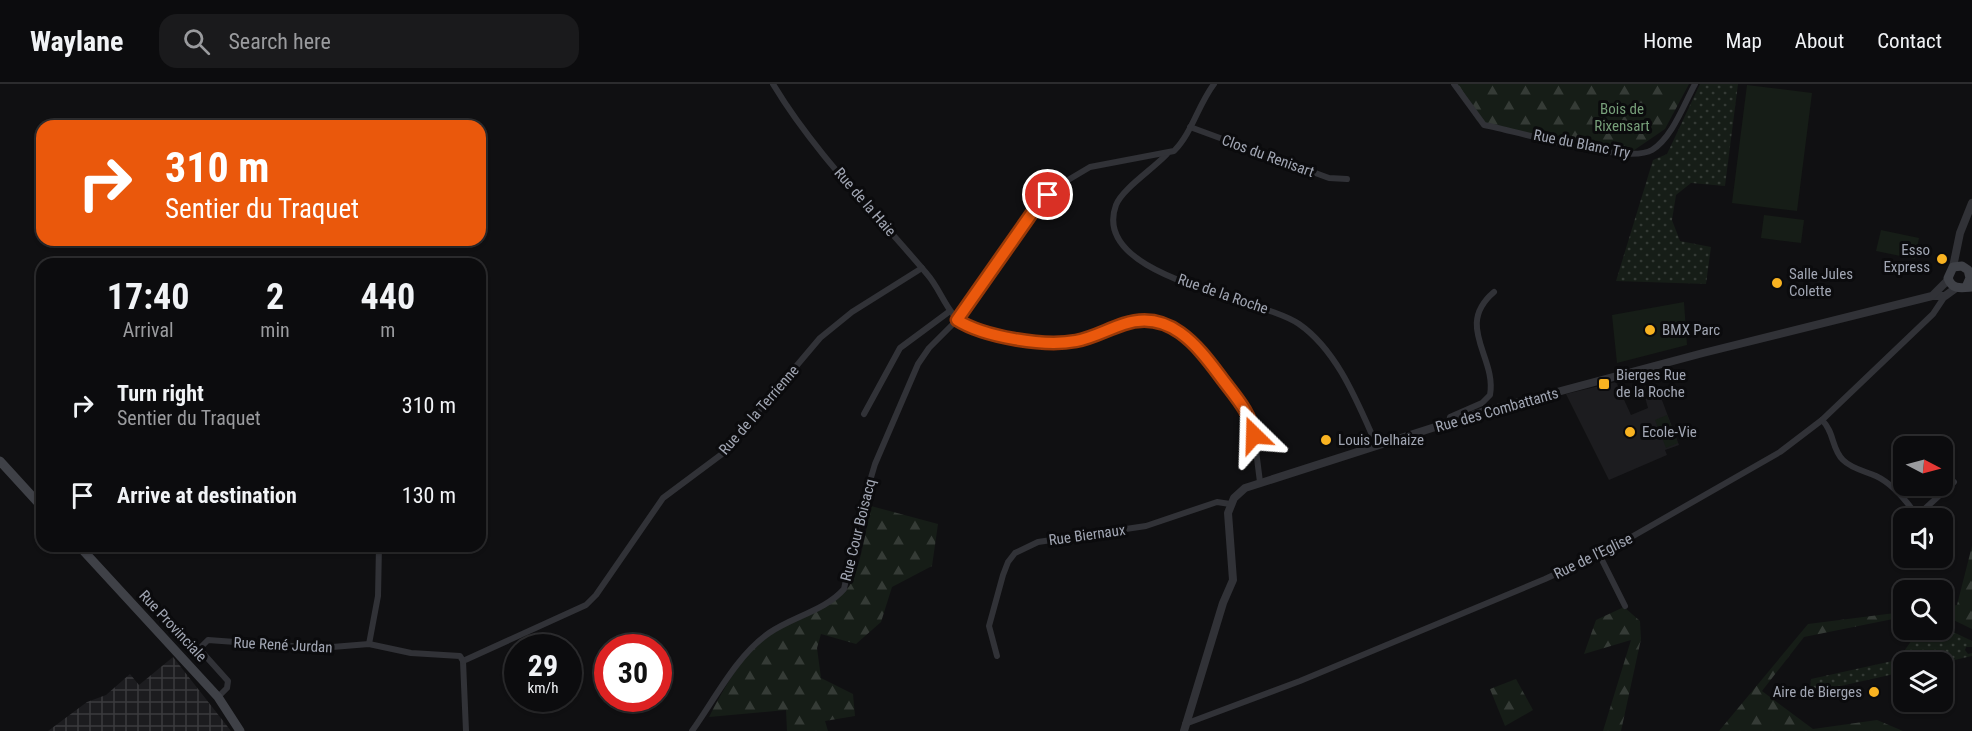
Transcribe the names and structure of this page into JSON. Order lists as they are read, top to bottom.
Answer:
{
  "streets": {
    "main road": ["Rue Provinciale"],
    "street": [
      "Rue du Blanc Try",
      "Clos du Renisart",
      "Rue de la Haie",
      "Rue de la Roche",
      "Rue de la Terrienne",
      "Rue des Combattants",
      "Rue Cour Boisacq",
      "Rue Biernaux",
      "Rue de l'Eglise",
      "Rue René Jurdan"
    ]
  },
  "crossings": [
    ["Clos du Renisart", "Rue de la Roche"],
    ["Rue de la Haie", "Rue de la Terrienne"],
    ["Rue de la Haie", "Rue Cour Boisacq"],
    ["Rue de la Roche", "Rue des Combattants"],
    ["Rue de la Roche", "Rue Cour Boisacq"],
    ["Rue de la Terrienne", "Rue René Jurdan"],
    ["Rue des Combattants", "Rue Biernaux"],
    ["Rue des Combattants", "Rue de l'Eglise"],
    ["Rue Provinciale", "Rue René Jurdan"]
  ],
  "parks": ["Bois de Rixensart"],
  "places": {
    "other": [
      "Esso Express",
      "Salle Jules Colette",
      "BMX Parc",
      "Ecole-Vie",
      "Louis Delhaize",
      "Aire de Bierges"
    ],
    "transit": ["Bierges Rue de la Roche"]
  },
  "north": "right",
  "page": {
    "header": "Waylane",
    "search": "Search here",
    "nav": [
      "Home",
      "Map",
      "About",
      "Contact"
    ],
    "turn": ["310 m", "Sentier du Traquet"],
    "eta": [
      "17:40",
      "Arrival",
      "2",
      "min",
      "440",
      "m"
    ],
    "list": [
      {
        "name": "Turn right",
        "note": "Sentier du Traquet",
        "value": "310 m"
      },
      {
        "name": "Arrive at destination",
        "value": "130 m"
      }
    ],
    "speed": "29 km/h",
    "limit": "30"
  }
}
